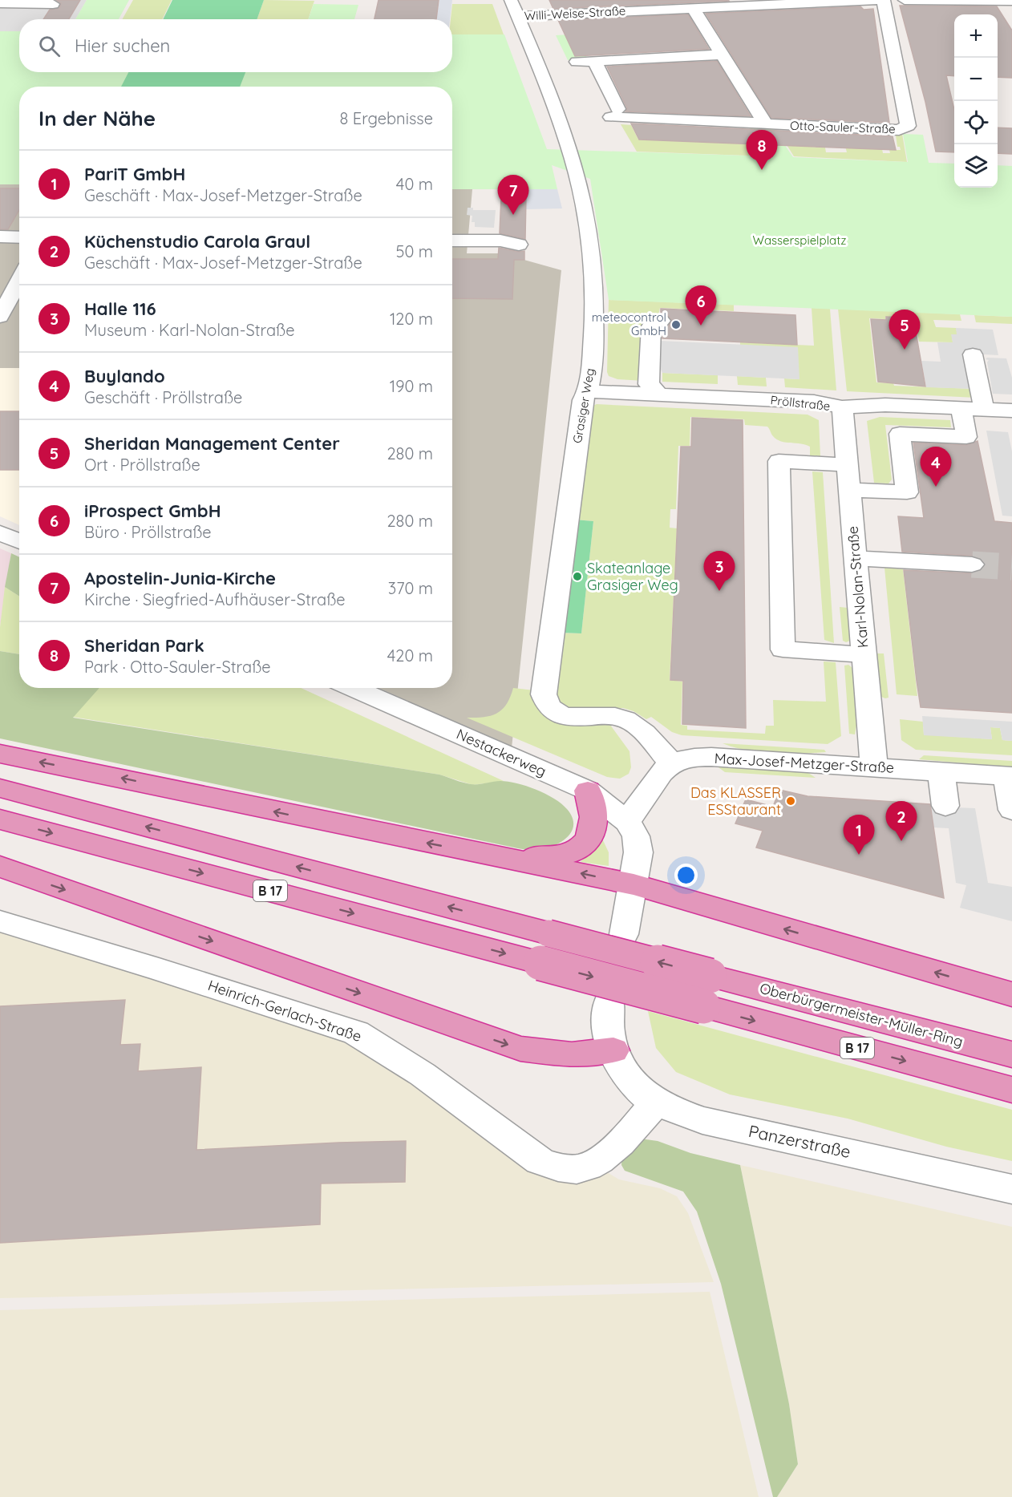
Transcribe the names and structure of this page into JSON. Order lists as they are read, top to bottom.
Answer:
{
  "streets": {
    "highway": ["B 17", "Oberbürgermeister-Müller-Ring"],
    "street": [
      "Willi-Weise-Straße",
      "Otto-Sauler-Straße",
      "Pröllstraße",
      "Grasiger Weg",
      "Karl-Nolan-Straße",
      "Nestackerweg",
      "Max-Josef-Metzger-Straße",
      "Heinrich-Gerlach-Straße",
      "Panzerstraße"
    ]
  },
  "crossings": [
    ["Willi-Weise-Straße", "Grasiger Weg"],
    ["Pröllstraße", "Grasiger Weg"],
    ["Pröllstraße", "Karl-Nolan-Straße"],
    ["Grasiger Weg", "Max-Josef-Metzger-Straße"],
    ["Karl-Nolan-Straße", "Max-Josef-Metzger-Straße"],
    ["Heinrich-Gerlach-Straße", "Panzerstraße"]
  ],
  "parks": ["Wasserspielplatz"],
  "places": ["meteocontrol GmbH", "Skateanlage Grasiger Weg", "Das KLASSER ESStaurant"],
  "page": {
    "map_buttons": ["+", "−"],
    "search": "Hier suchen",
    "heading": ["In der Nähe", "8 Ergebnisse"],
    "pins": [
      "8",
      "7",
      "6",
      "5",
      "4",
      "3",
      "2",
      "1"
    ],
    "list": [
      {
        "mark": "1",
        "name": "PariT GmbH",
        "note": "Geschäft · Max-Josef-Metzger-Straße",
        "value": "40 m"
      },
      {
        "mark": "2",
        "name": "Küchenstudio Carola Graul",
        "note": "Geschäft · Max-Josef-Metzger-Straße",
        "value": "50 m"
      },
      {
        "mark": "3",
        "name": "Halle 116",
        "note": "Museum · Karl-Nolan-Straße",
        "value": "120 m"
      },
      {
        "mark": "4",
        "name": "Buylando",
        "note": "Geschäft · Pröllstraße",
        "value": "190 m"
      },
      {
        "mark": "5",
        "name": "Sheridan Management Center",
        "note": "Ort · Pröllstraße",
        "value": "280 m"
      },
      {
        "mark": "6",
        "name": "iProspect GmbH",
        "note": "Büro · Pröllstraße",
        "value": "280 m"
      },
      {
        "mark": "7",
        "name": "Apostelin-Junia-Kirche",
        "note": "Kirche · Siegfried-Aufhäuser-Straße",
        "value": "370 m"
      },
      {
        "mark": "8",
        "name": "Sheridan Park",
        "note": "Park · Otto-Sauler-Straße",
        "value": "420 m"
      }
    ]
  }
}
